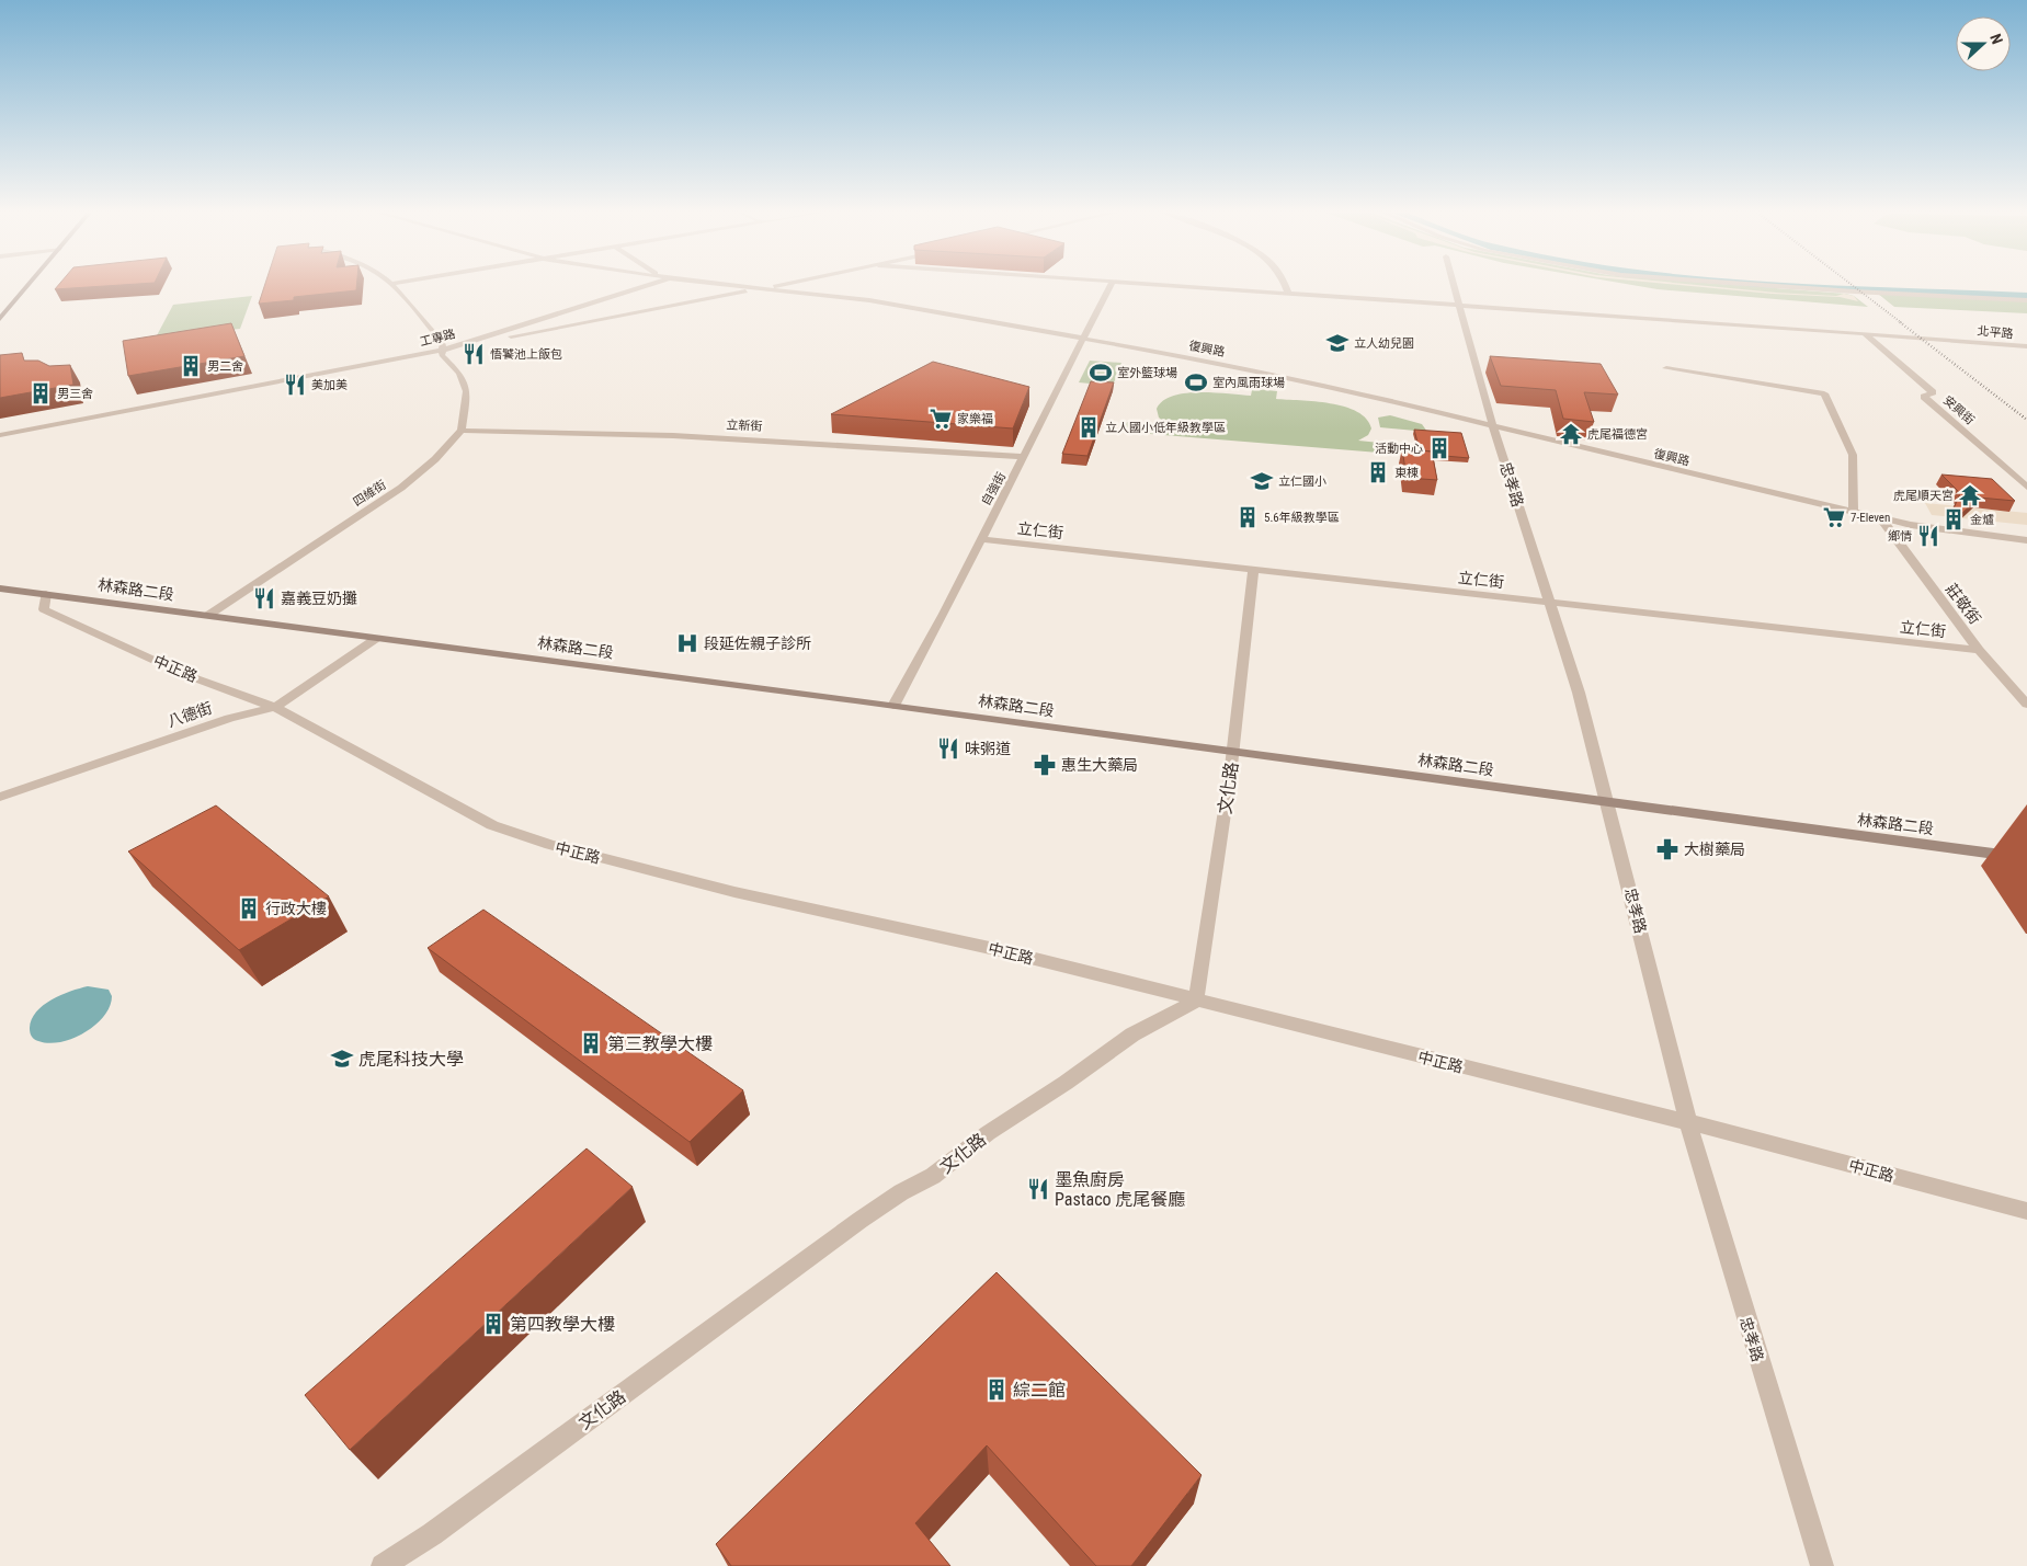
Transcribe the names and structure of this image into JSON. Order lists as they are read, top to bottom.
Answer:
{
  "streets": {
    "main road": ["林森路二段"],
    "street": [
      "北平路",
      "工專路",
      "復興路",
      "安興街",
      "立新街",
      "忠孝路",
      "自強街",
      "四維街",
      "立仁街",
      "莊敬街",
      "中正路",
      "八德街",
      "文化路"
    ]
  },
  "crossings": [
    ["北平路", "安興街"],
    ["北平路", "忠孝路"],
    ["復興路", "忠孝路"],
    ["復興路", "自強街"],
    ["復興路", "莊敬街"],
    ["立新街", "自強街"],
    ["立新街", "四維街"],
    ["忠孝路", "立仁街"],
    ["忠孝路", "林森路二段"],
    ["忠孝路", "中正路"],
    ["自強街", "立仁街"],
    ["自強街", "林森路二段"],
    ["四維街", "林森路二段"],
    ["立仁街", "莊敬街"],
    ["立仁街", "文化路"],
    ["林森路二段", "中正路"],
    ["林森路二段", "八德街"],
    ["林森路二段", "文化路"],
    ["中正路", "八德街"],
    ["中正路", "文化路"]
  ],
  "places": {
    "school or university": ["立人幼兒園", "立仁國小", "虎尾科技大學"],
    "restaurant": [
      "悟饕池上飯包",
      "美加美",
      "鄉情",
      "嘉義豆奶攤",
      "味粥道",
      "墨魚廚房 Pastaco 虎尾餐廳"
    ],
    "building": [
      "男二舍",
      "男三舍",
      "立人國小低年級教學區",
      "活動中心",
      "東棟",
      "5.6年級教學區",
      "金爐",
      "行政大樓",
      "第三教學大樓",
      "第四教學大樓",
      "綜二館"
    ],
    "sports": ["室外籃球場", "室內風雨球場"],
    "supermarket": ["家樂福", "7-Eleven"],
    "temple": ["虎尾福德宮", "虎尾順天宮"],
    "hospital": ["段延佐親子診所"],
    "pharmacy": ["惠生大藥局", "大樹藥局"]
  },
  "north": "right"
}
